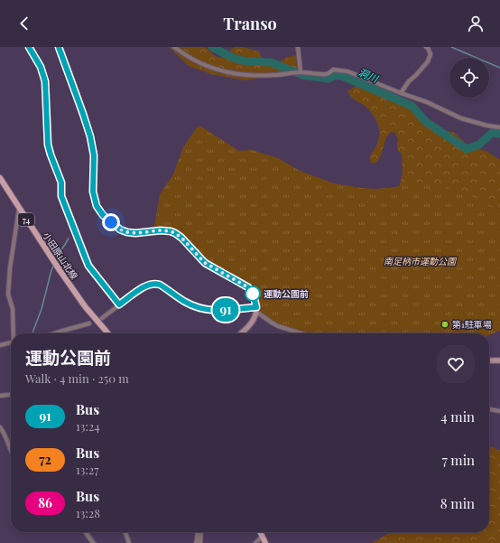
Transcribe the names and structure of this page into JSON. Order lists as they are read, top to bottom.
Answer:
{
  "streets": {
    "main road": ["74", "小田原山北線"]
  },
  "water": ["洞川"],
  "parks": ["南足柄市運動公園"],
  "places": ["運動公園前", "第1駐車場"],
  "lines": ["bus line 91"],
  "page": {
    "header": "Transo",
    "on_map": "91",
    "heading": ["運動公園前", "Walk · 4 min · 250 m"],
    "list": [
      {
        "mark": "91",
        "name": "Bus",
        "note": "13:24",
        "value": "4 min"
      },
      {
        "mark": "72",
        "name": "Bus",
        "note": "13:27",
        "value": "7 min"
      },
      {
        "mark": "86",
        "name": "Bus",
        "note": "13:28",
        "value": "8 min"
      }
    ]
  }
}
